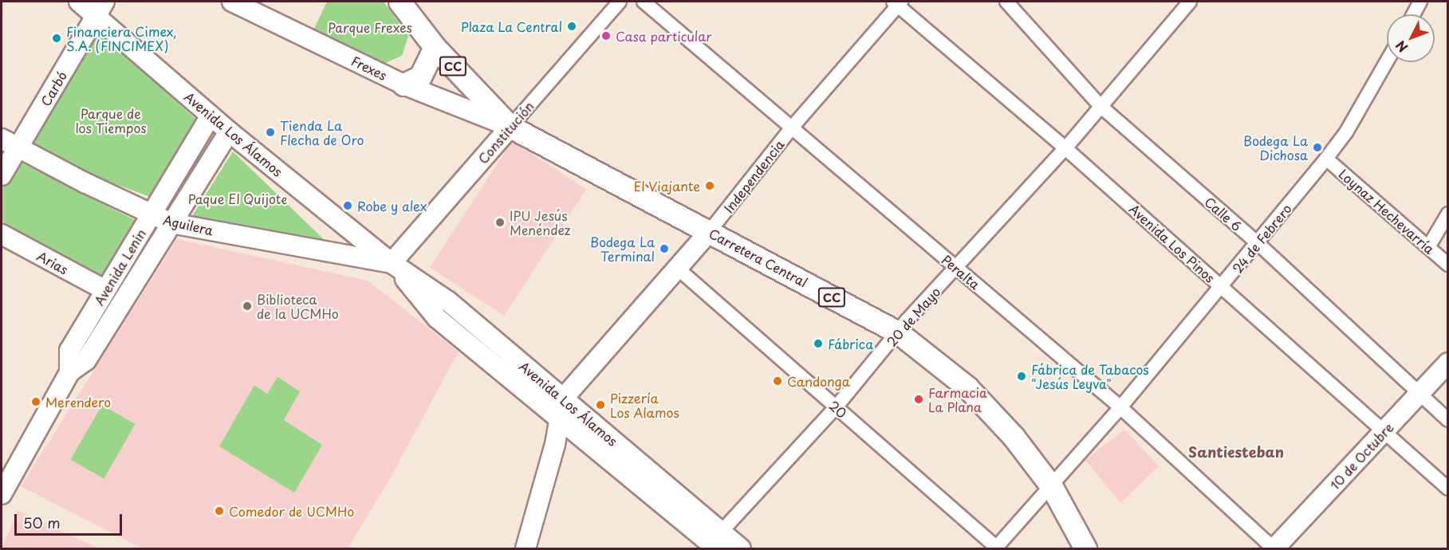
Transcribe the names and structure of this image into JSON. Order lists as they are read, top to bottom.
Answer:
{
  "streets": {
    "main road": [
      "CC",
      "Frexes",
      "Carbó",
      "Constitución",
      "Avenida Los Álamos",
      "Independencia",
      "Aguilera",
      "Carretera Central",
      "Arias",
      "Avenida Lenin",
      "10 de Octubre"
    ],
    "street": [
      "Loynaz Hechevarría",
      "Calle 6",
      "24 de Febrero",
      "Avenida Los Pinos",
      "Peralta",
      "20 de Mayo",
      "20"
    ]
  },
  "crossings": [
    ["Frexes", "Constitución"],
    ["Frexes", "Carretera Central"],
    ["Carbó", "Avenida Los Álamos"],
    ["Carbó", "Aguilera"],
    ["Constitución", "Avenida Los Álamos"],
    ["Constitución", "Aguilera"],
    ["Constitución", "Carretera Central"],
    ["Avenida Los Álamos", "Independencia"],
    ["Avenida Los Álamos", "Aguilera"],
    ["Avenida Los Álamos", "Avenida Lenin"],
    ["Avenida Los Álamos", "20 de Mayo"],
    ["Independencia", "Avenida Los Pinos"],
    ["Independencia", "Carretera Central"],
    ["Independencia", "Peralta"],
    ["Independencia", "20"],
    ["Loynaz Hechevarría", "24 de Febrero"],
    ["Calle 6", "24 de Febrero"],
    ["Calle 6", "20 de Mayo"],
    ["Calle 6", "10 de Octubre"],
    ["Aguilera", "Avenida Lenin"],
    ["24 de Febrero", "Avenida Los Pinos"],
    ["24 de Febrero", "Carretera Central"],
    ["24 de Febrero", "Peralta"],
    ["24 de Febrero", "20"],
    ["Avenida Los Pinos", "20 de Mayo"],
    ["Avenida Los Pinos", "10 de Octubre"],
    ["Carretera Central", "20 de Mayo"],
    ["Arias", "Avenida Lenin"],
    ["Peralta", "20 de Mayo"],
    ["Peralta", "10 de Octubre"],
    ["20 de Mayo", "20"]
  ],
  "districts": ["Santiesteban"],
  "parks": ["Parque Frexes", "Parque de los Tiempos", "Paque El Quijote"],
  "places": [
    "Plaza La Central",
    "Casa particular",
    "Financiera Cimex, S.A. (FINCIMEX)",
    "Tienda La Flecha de Oro",
    "Bodega La Dichosa",
    "El Viajante",
    "Robe y alex",
    "IPU Jesús Menéndez",
    "Bodega La Terminal",
    "Biblioteca de la UCMHo",
    "Fábrica",
    "Fábrica de Tabacos \"Jesús Leyva\"",
    "Candonga",
    "Farmacia La Plana",
    "Merendero",
    "Pizzería Los Alamos",
    "Comedor de UCMHo"
  ],
  "scale_bar": "50 m",
  "north": "bottom left"
}
